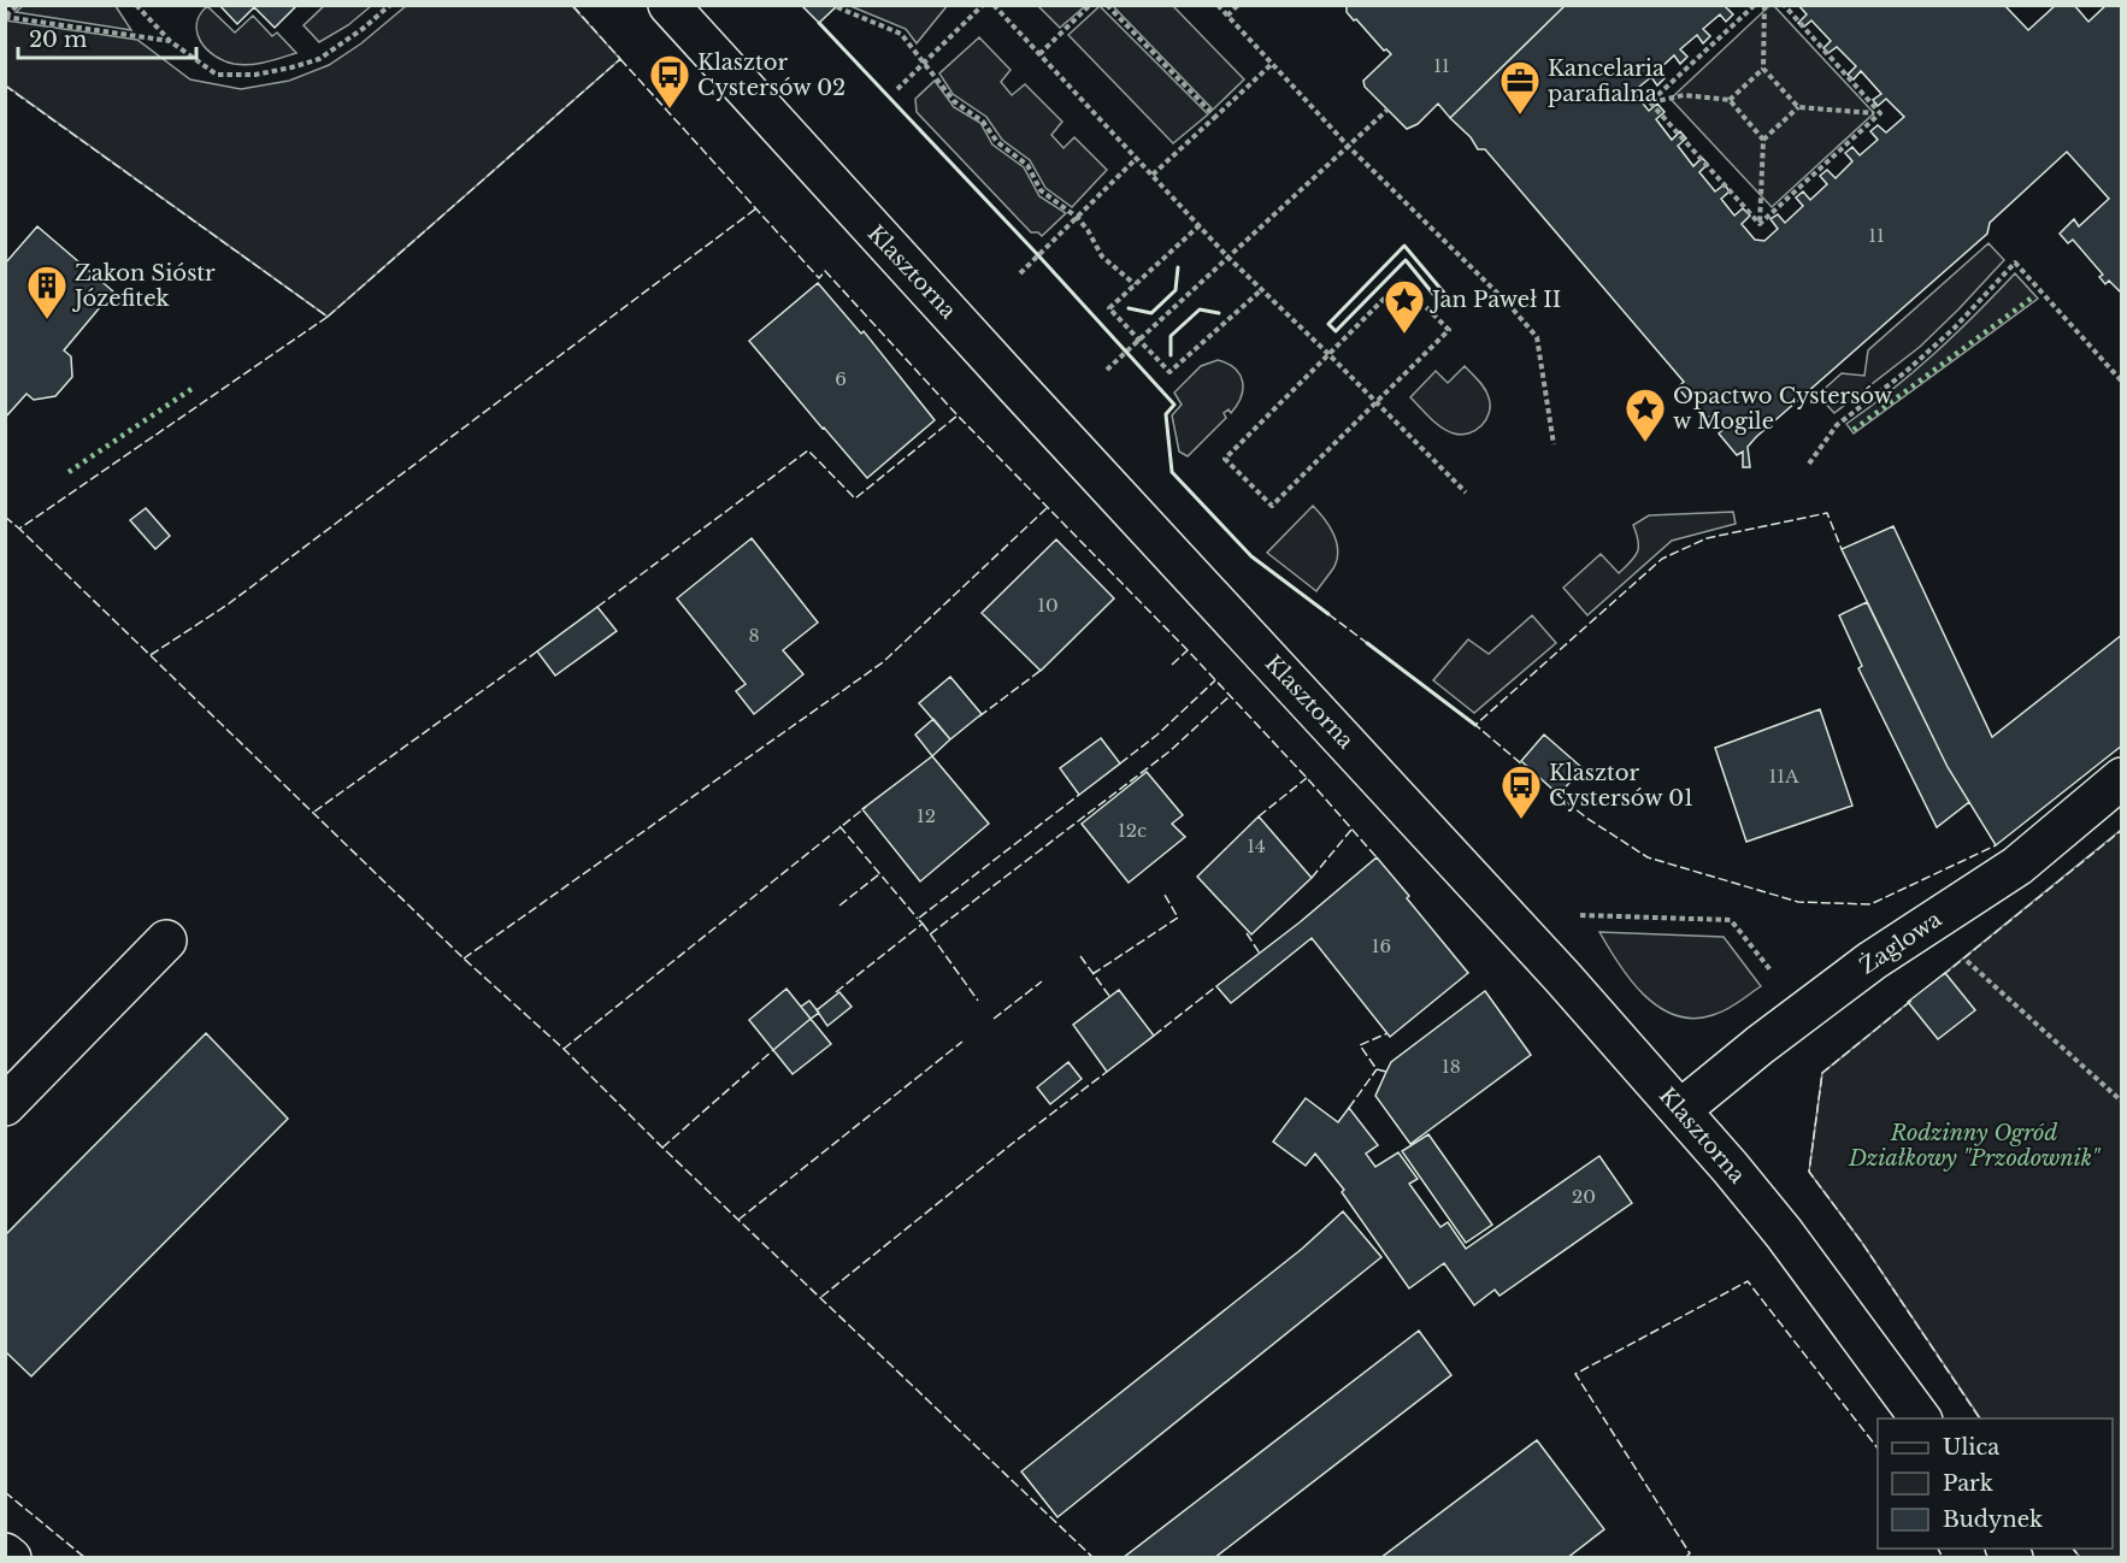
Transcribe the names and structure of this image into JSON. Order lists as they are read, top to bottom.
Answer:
{
  "streets": {
    "street": ["Klasztorna", "Żaglowa"]
  },
  "crossings": [
    ["Klasztorna", "Żaglowa"]
  ],
  "parks": ["Rodzinny Ogród Działkowy \"Przodownik\""],
  "places": {
    "bus stop": ["Klasztor Cystersów 02", "Klasztor Cystersów 01"],
    "office": ["Kancelaria parafialna"],
    "building": ["Zakon Sióstr Józefitek"],
    "place": ["Jan Paweł II", "Opactwo Cystersów w Mogile"]
  },
  "house_numbers": [
    "11",
    "11",
    "6",
    "10",
    "8",
    "11A",
    "12",
    "12c",
    "14",
    "16",
    "18",
    "20"
  ],
  "legend": ["Ulica", "Park", "Budynek"],
  "scale_bar": "20 m"
}
